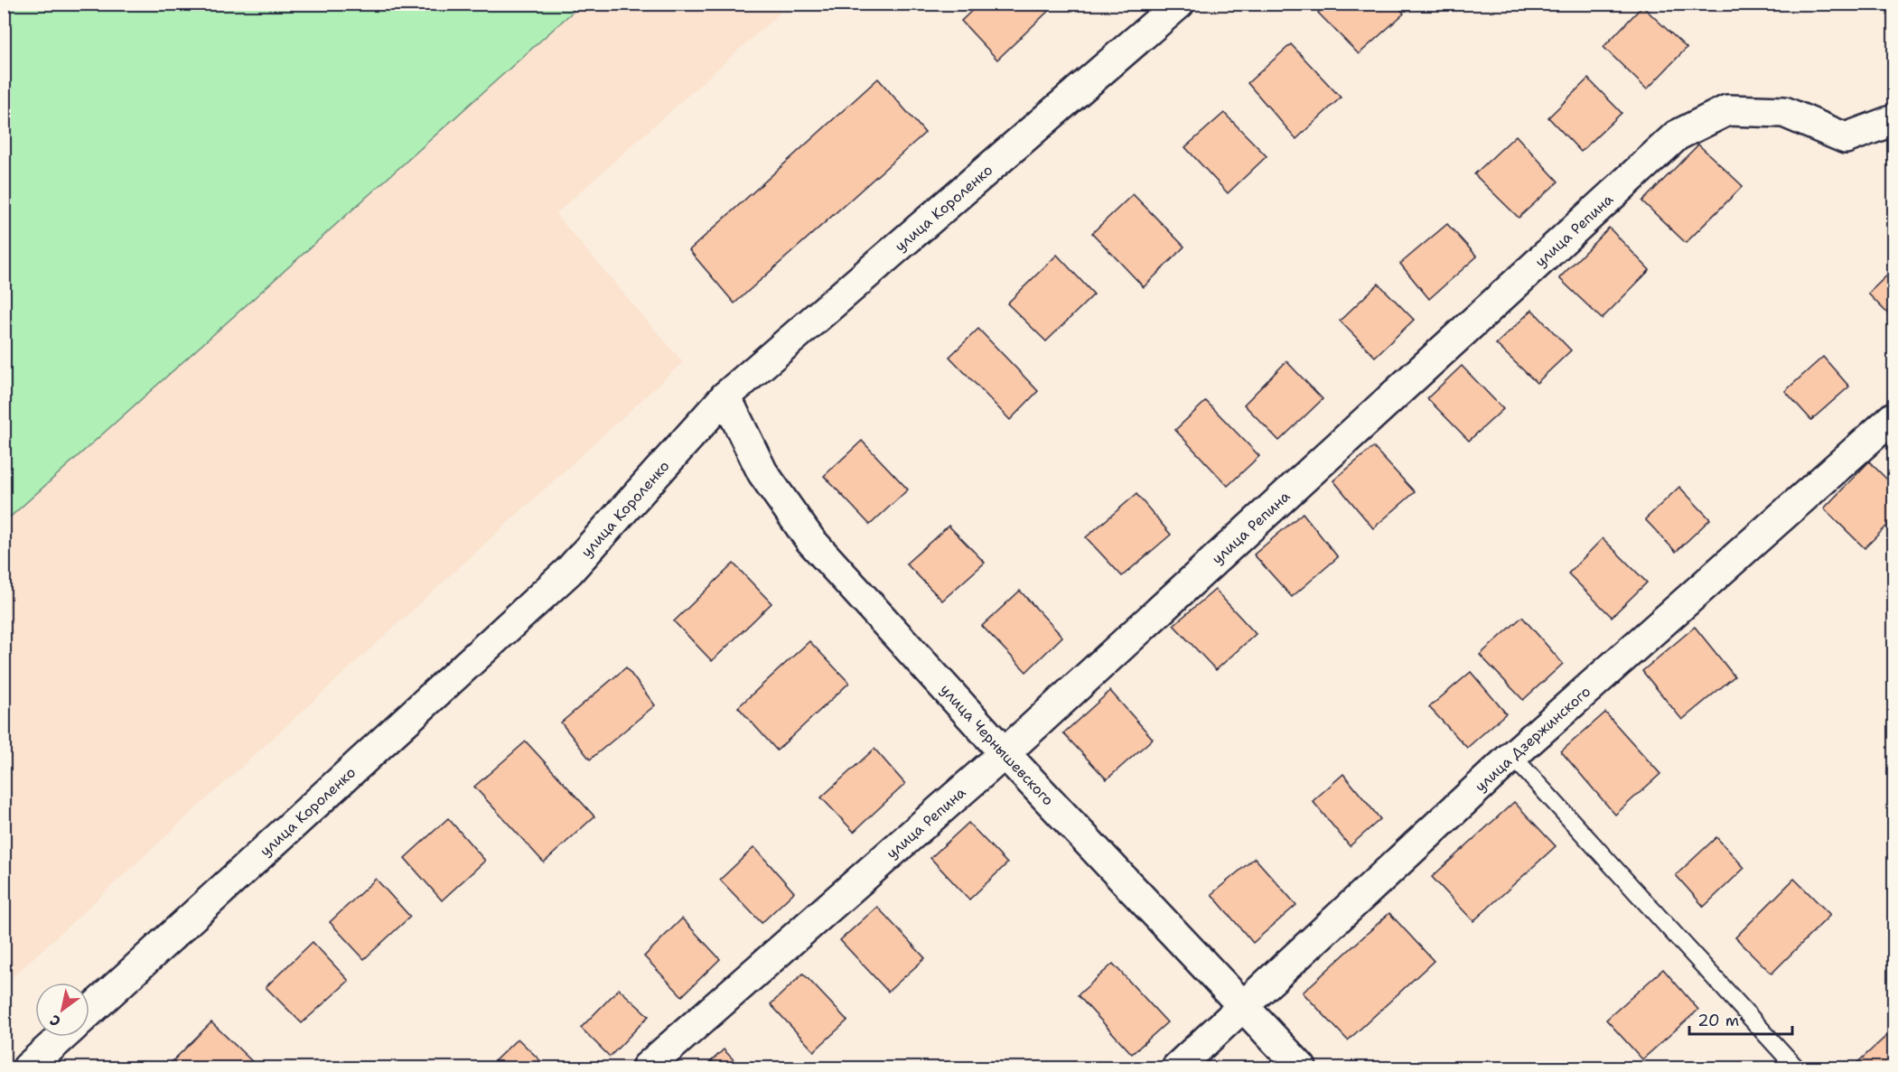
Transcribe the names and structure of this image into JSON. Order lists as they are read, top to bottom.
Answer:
{
  "streets": {
    "street": [
      "улица Короленко",
      "улица Репина",
      "улица Дзержинского",
      "улица Чернышевского"
    ]
  },
  "crossings": [
    ["улица Короленко", "улица Чернышевского"],
    ["улица Репина", "улица Чернышевского"],
    ["улица Дзержинского", "улица Чернышевского"]
  ],
  "scale_bar": "20 m",
  "north": "bottom left"
}
